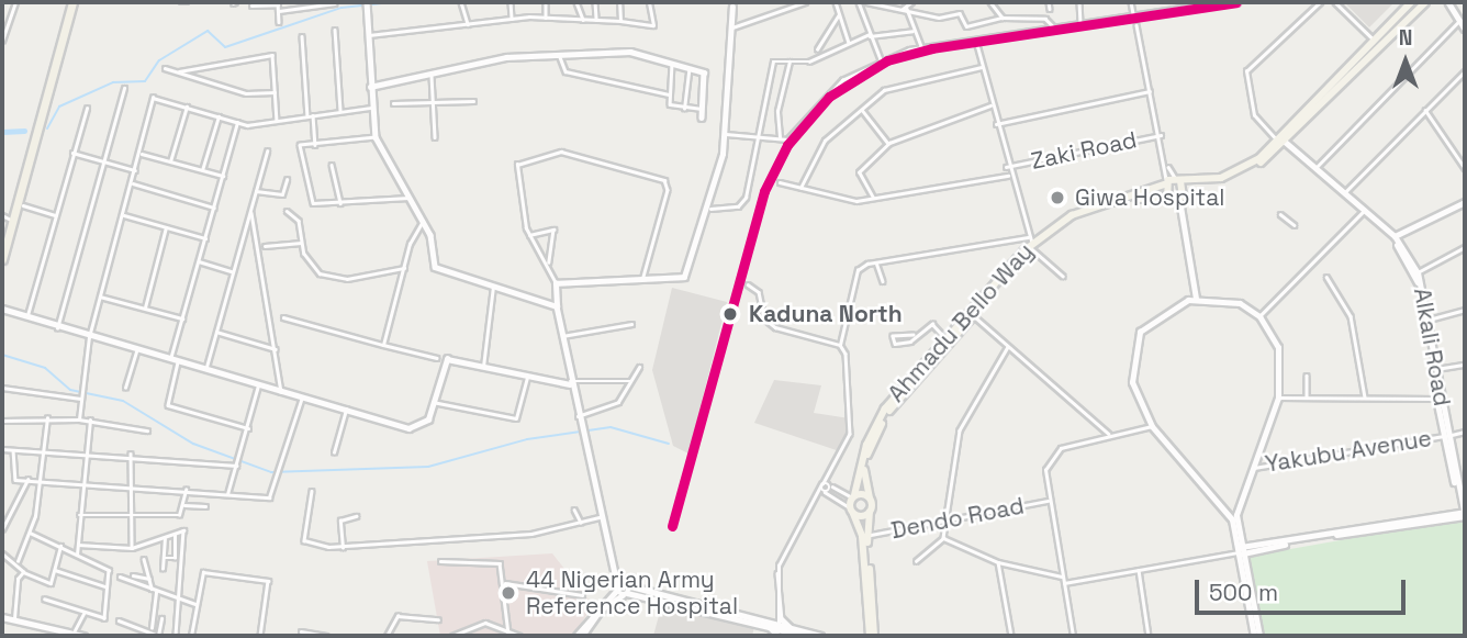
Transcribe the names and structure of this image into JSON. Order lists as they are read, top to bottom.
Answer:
{
  "streets": {
    "main road": ["Ahmadu Bello Way", "Alkali Road"],
    "street": ["Zaki Road", "Yakubu Avenue", "Dendo Road"]
  },
  "crossings": [
    ["Ahmadu Bello Way", "Alkali Road"],
    ["Alkali Road", "Yakubu Avenue"]
  ],
  "places": ["Giwa Hospital", "Kaduna North", "44 Nigerian Army Reference Hospital"],
  "scale_bar": "500 m",
  "north": "top"
}
